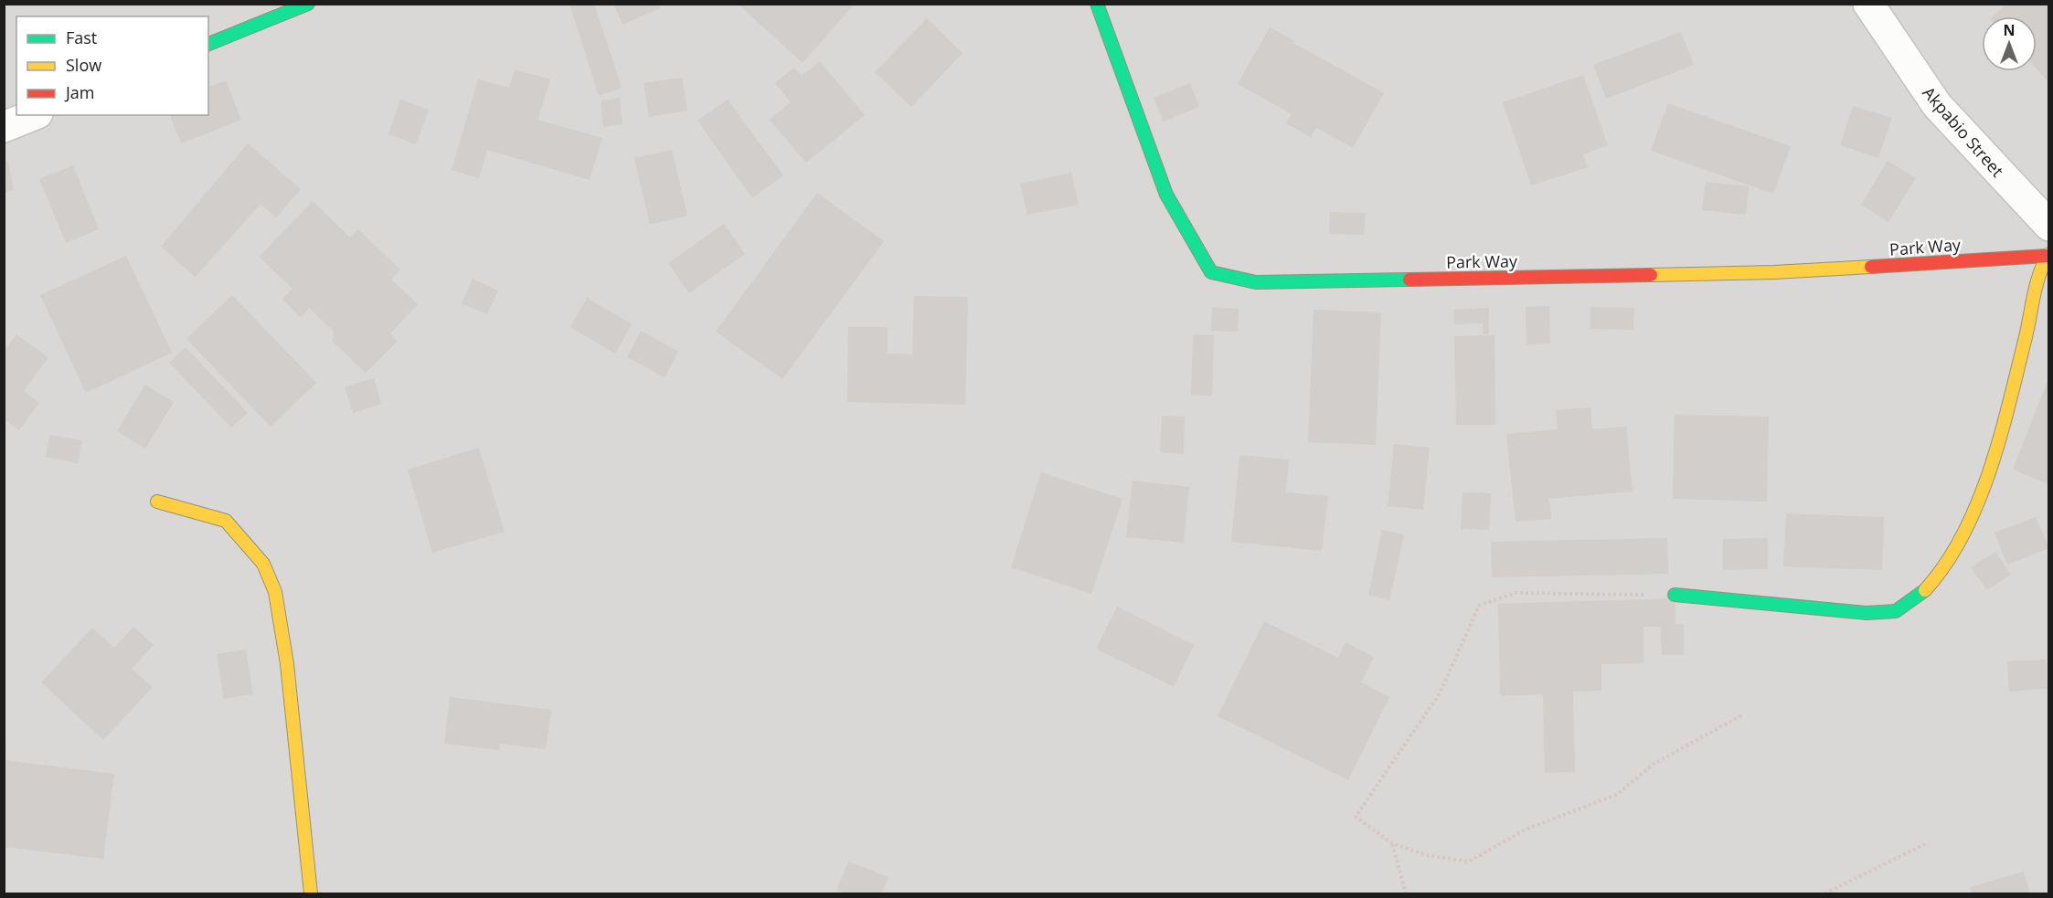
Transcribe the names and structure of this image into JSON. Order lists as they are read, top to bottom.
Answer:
{
  "streets": {
    "street": ["Akpabio Street", "Park Way"]
  },
  "legend": ["Fast", "Slow", "Jam"],
  "north": "top"
}
